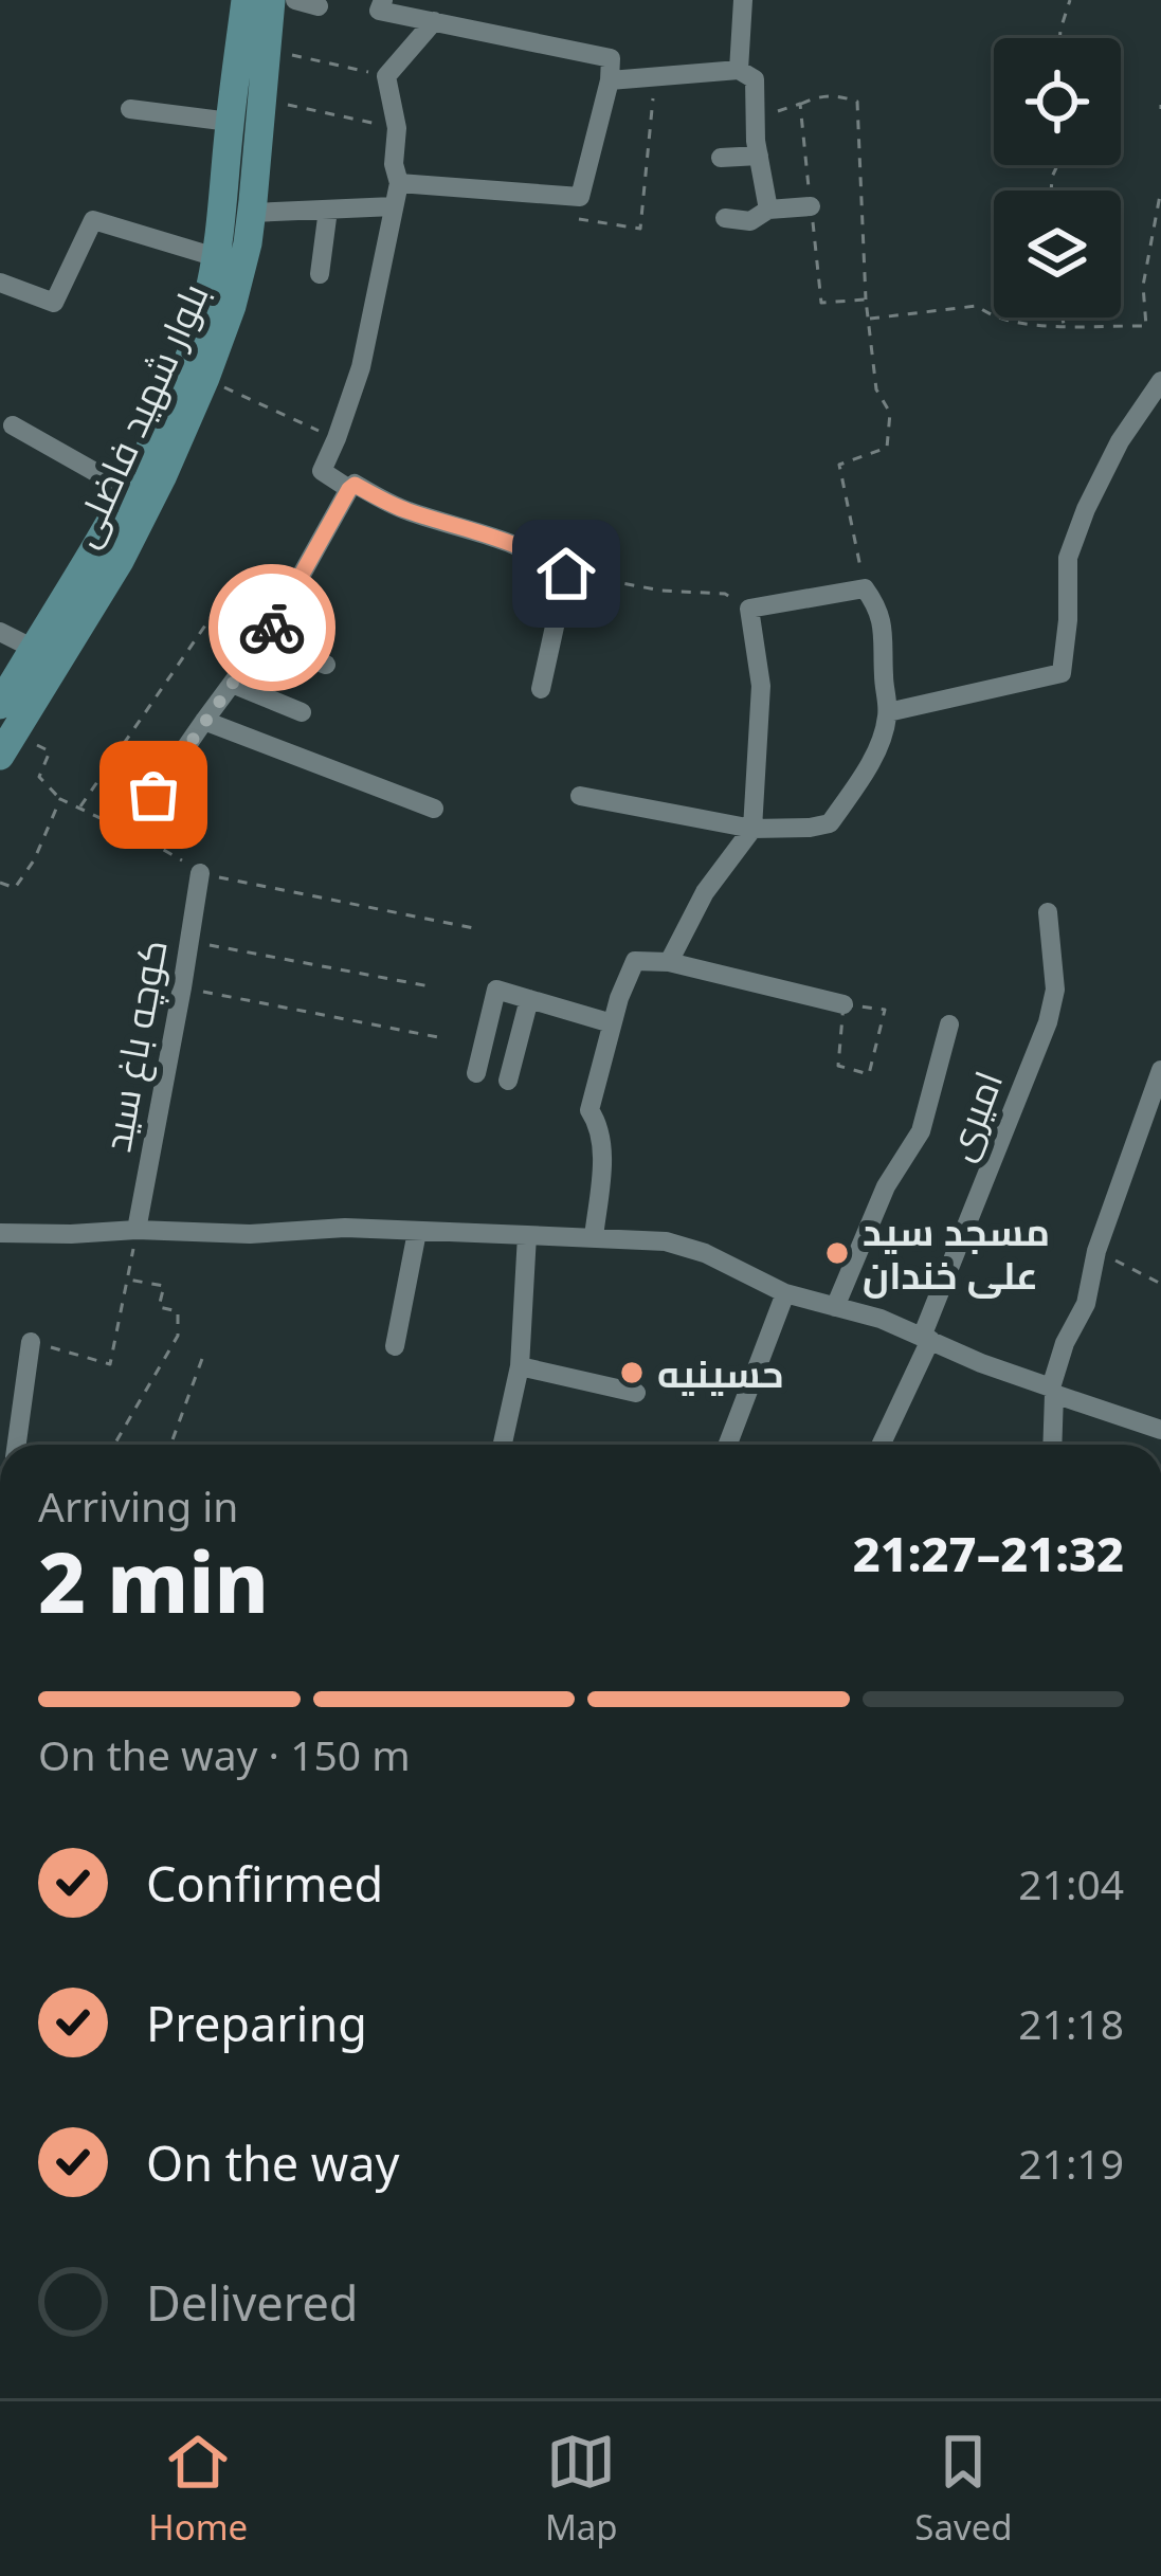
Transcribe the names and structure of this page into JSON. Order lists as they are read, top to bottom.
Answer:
{
  "streets": {
    "main road": ["بلوار شهید فاضلی"],
    "street": ["کوچه باغ سید", "امیری"]
  },
  "places": ["مسجد سید علی خندان", "حسینیه"],
  "page": {
    "heading": ["2 min", "Arriving in", "21:27–21:32"],
    "bar": "On the way · 150 m",
    "list": [
      ["Confirmed", "21:04"],
      ["Preparing", "21:18"],
      ["On the way", "21:19"],
      "Delivered"
    ],
    "tabs": ["Home", "Map", "Saved"]
  }
}
